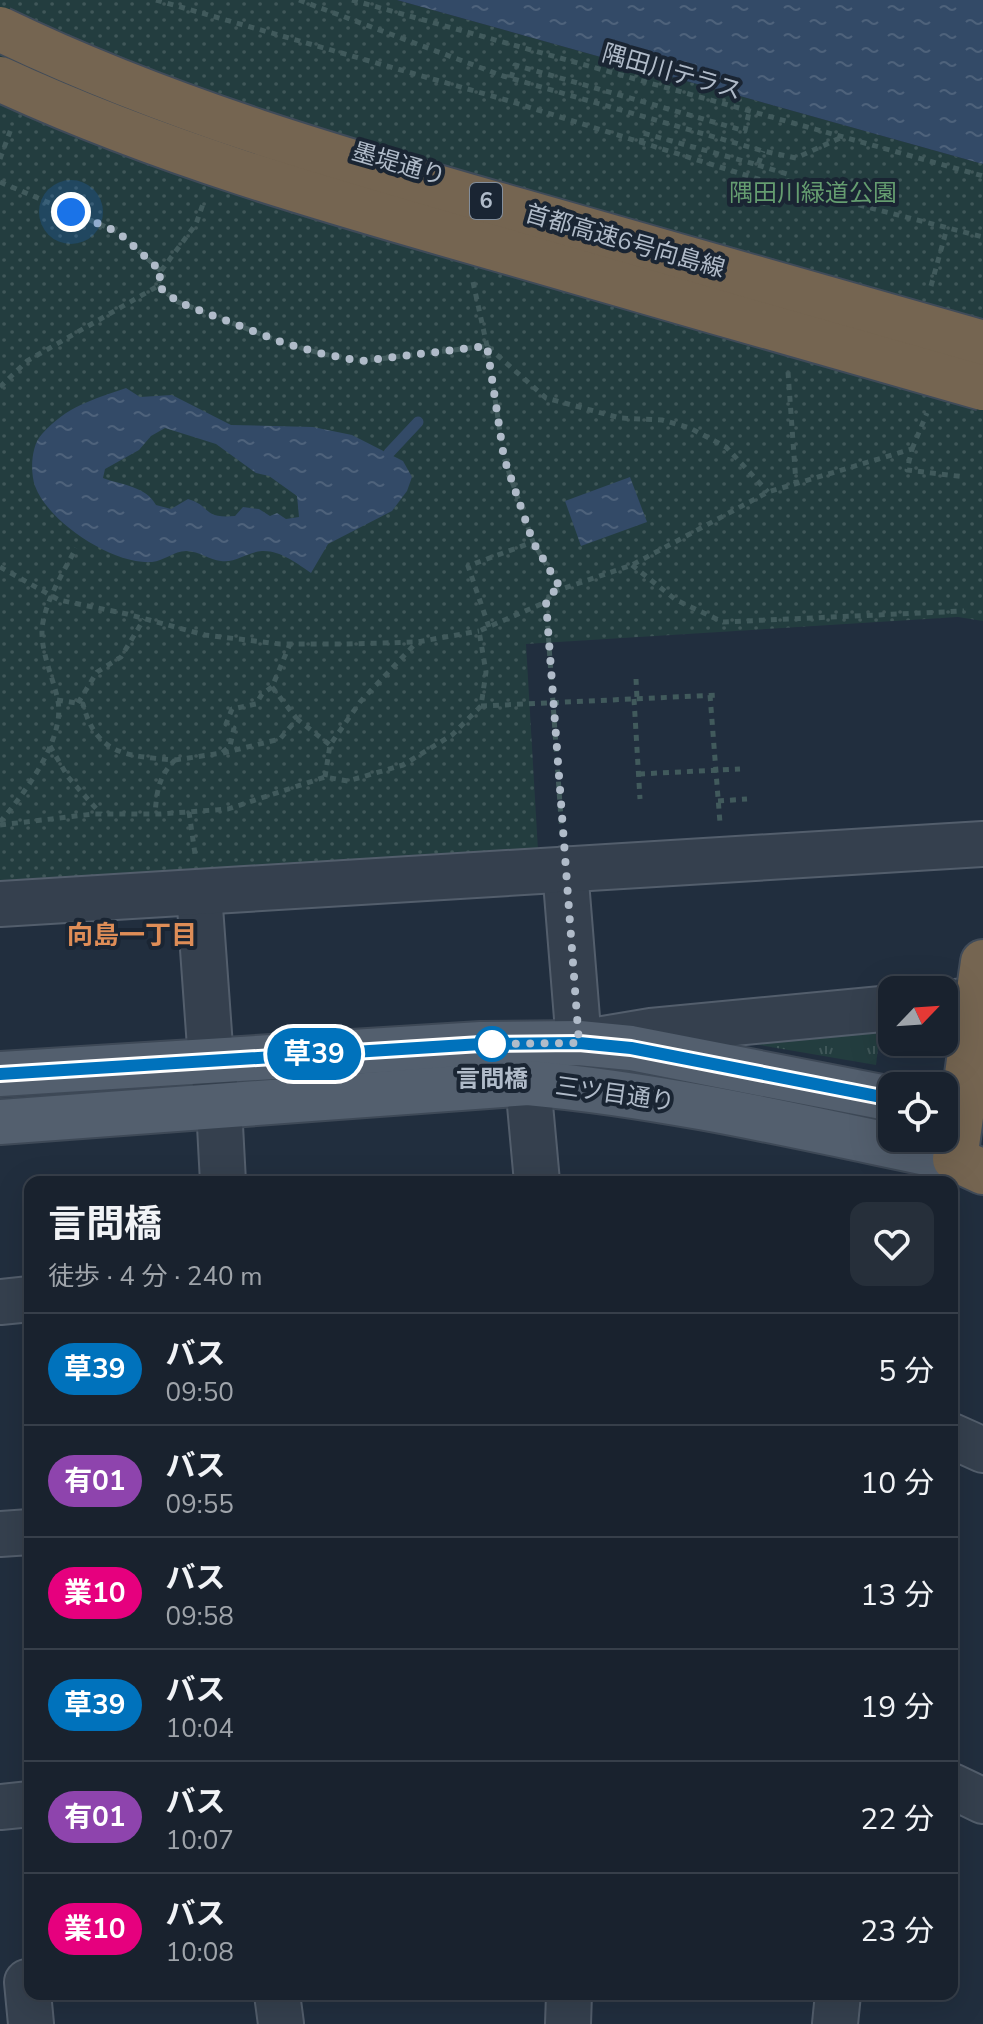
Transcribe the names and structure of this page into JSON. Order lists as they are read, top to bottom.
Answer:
{
  "streets": {
    "highway": ["6", "首都高速6号向島線"],
    "main road": ["墨堤通り", "三ツ目通り"],
    "path": ["隅田川テラス"]
  },
  "districts": ["向島一丁目"],
  "parks": ["隅田川緑道公園"],
  "places": ["言問橋"],
  "lines": ["bus line 草39"],
  "north": "top right",
  "page": {
    "on_map": "草39",
    "heading": ["言問橋", "徒歩 · 4 分 · 240 m"],
    "list": [
      {
        "mark": "草39",
        "name": "バス",
        "note": "09:50",
        "value": "5 分"
      },
      {
        "mark": "有01",
        "name": "バス",
        "note": "09:55",
        "value": "10 分"
      },
      {
        "mark": "業10",
        "name": "バス",
        "note": "09:58",
        "value": "13 分"
      },
      {
        "mark": "草39",
        "name": "バス",
        "note": "10:04",
        "value": "19 分"
      },
      {
        "mark": "有01",
        "name": "バス",
        "note": "10:07",
        "value": "22 分"
      },
      {
        "mark": "業10",
        "name": "バス",
        "note": "10:08",
        "value": "23 分"
      }
    ]
  }
}
